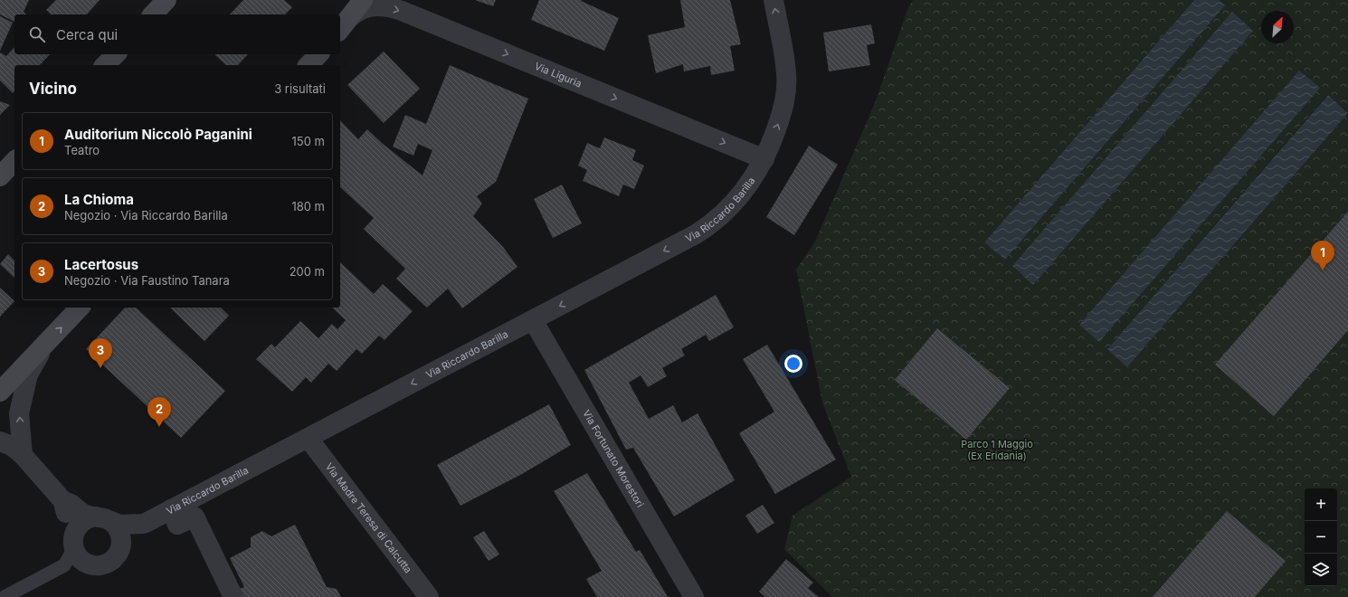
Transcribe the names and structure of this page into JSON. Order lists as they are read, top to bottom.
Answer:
{
  "streets": {
    "street": [
      "Via Liguria",
      "Via Riccardo Barilla",
      "Via Fortunato Morestori",
      "Via Madre Teresa di Calcutta"
    ]
  },
  "crossings": [
    ["Via Liguria", "Via Riccardo Barilla"],
    ["Via Riccardo Barilla", "Via Fortunato Morestori"],
    ["Via Riccardo Barilla", "Via Madre Teresa di Calcutta"]
  ],
  "one_way": ["Via Liguria"],
  "parks": ["Parco 1 Maggio (Ex Eridania)"],
  "north": "top right",
  "page": {
    "search": "Cerca qui",
    "heading": ["Vicino", "3 risultati"],
    "list": [
      {
        "mark": "1",
        "name": "Auditorium Niccolò Paganini",
        "note": "Teatro",
        "value": "150 m"
      },
      {
        "mark": "2",
        "name": "La Chioma",
        "note": "Negozio · Via Riccardo Barilla",
        "value": "180 m"
      },
      {
        "mark": "3",
        "name": "Lacertosus",
        "note": "Negozio · Via Faustino Tanara",
        "value": "200 m"
      }
    ],
    "pins": ["1", "3", "2"],
    "map_buttons": ["+", "−"]
  }
}
